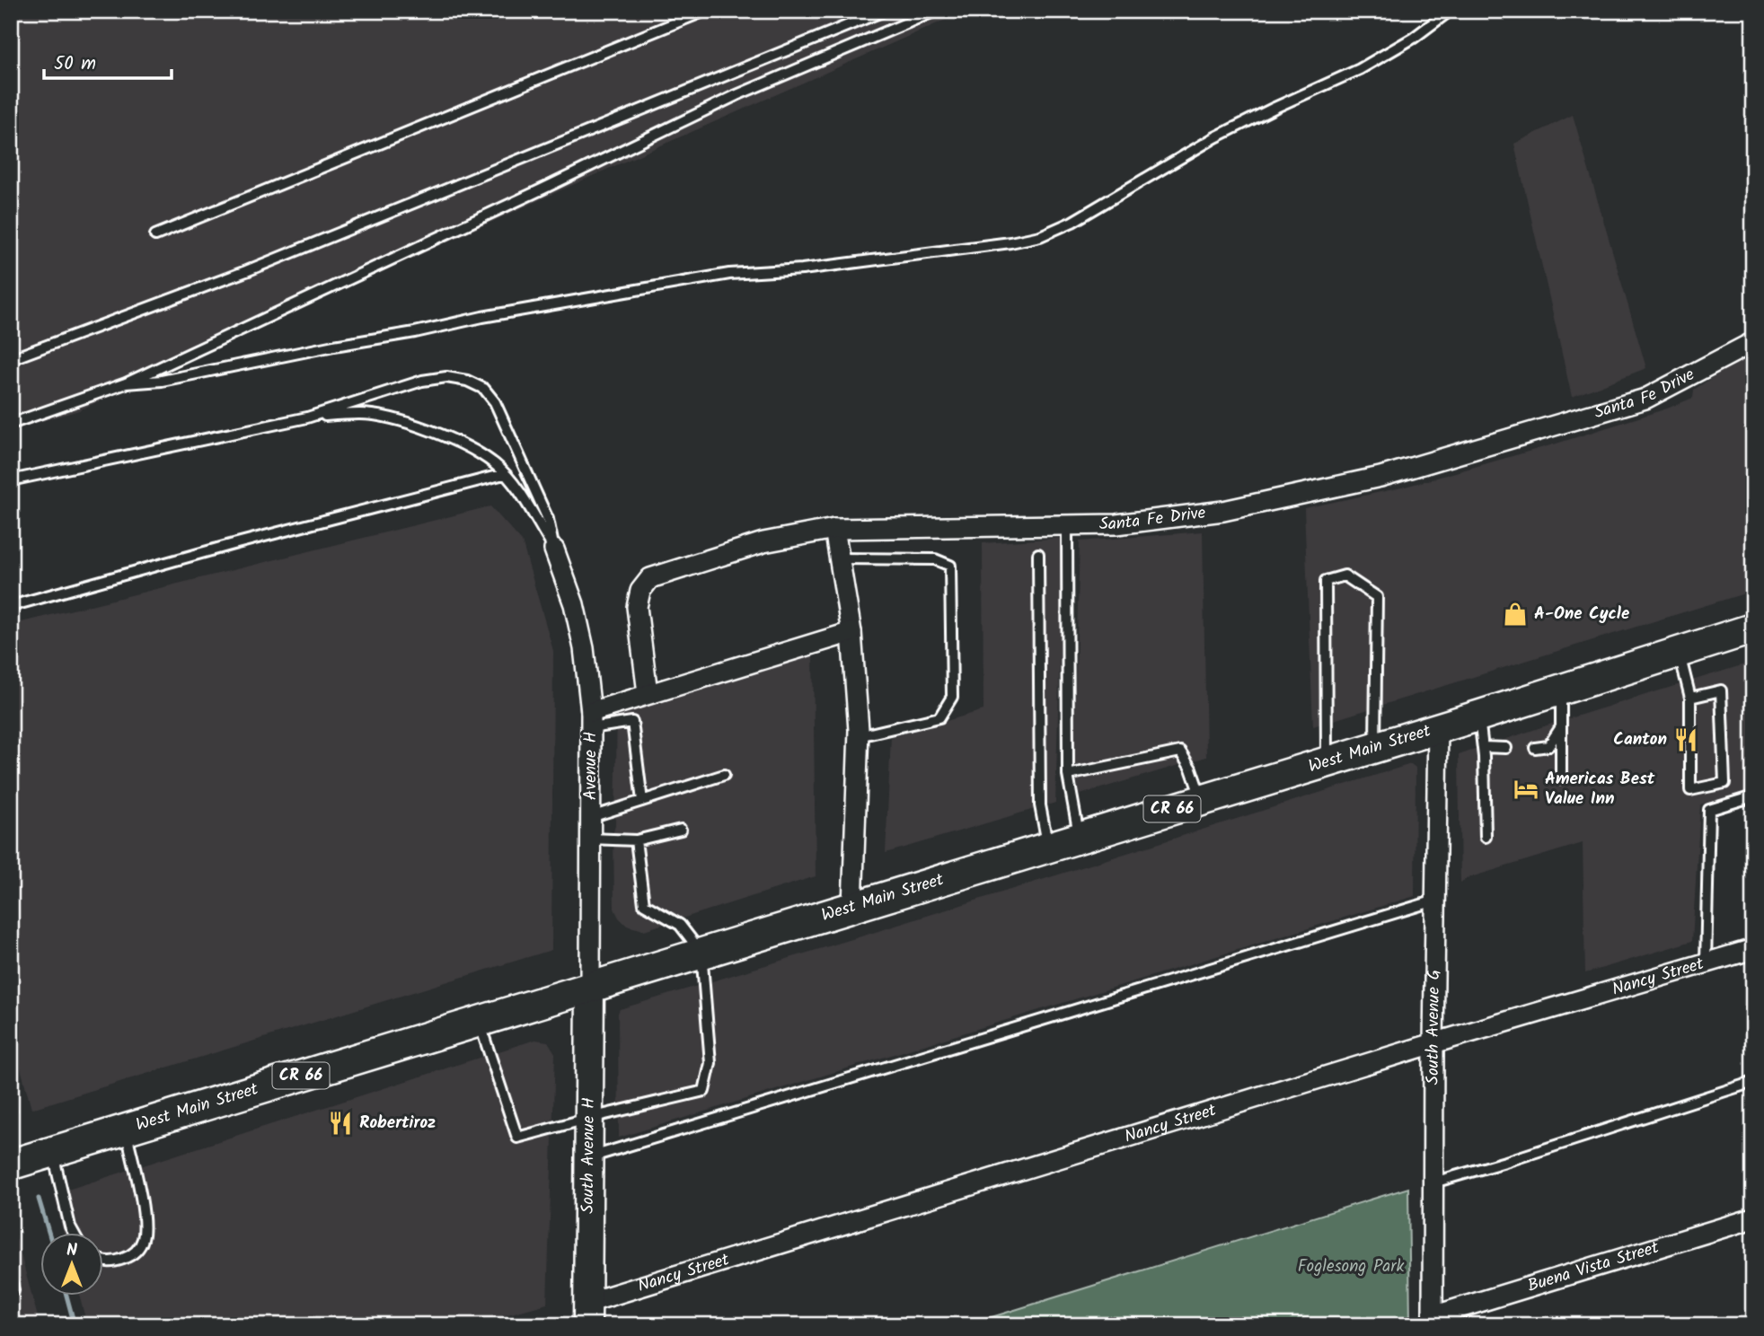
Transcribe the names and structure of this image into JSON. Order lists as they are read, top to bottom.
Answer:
{
  "streets": {
    "main road": ["West Main Street", "CR 66"],
    "street": [
      "Santa Fe Drive",
      "Avenue H",
      "Nancy Street",
      "South Avenue G",
      "South Avenue H",
      "Buena Vista Street"
    ]
  },
  "crossings": [
    ["West Main Street", "Avenue H"],
    ["West Main Street", "South Avenue G"],
    ["West Main Street", "South Avenue H"],
    ["Avenue H", "South Avenue H"],
    ["Nancy Street", "South Avenue G"],
    ["Nancy Street", "South Avenue H"],
    ["South Avenue G", "Buena Vista Street"]
  ],
  "parks": ["Foglesong Park"],
  "places": {
    "shop": ["A-One Cycle"],
    "restaurant": ["Canton", "Robertiroz"],
    "hotel": ["Americas Best Value Inn"]
  },
  "scale_bar": "50 m",
  "north": "top"
}
